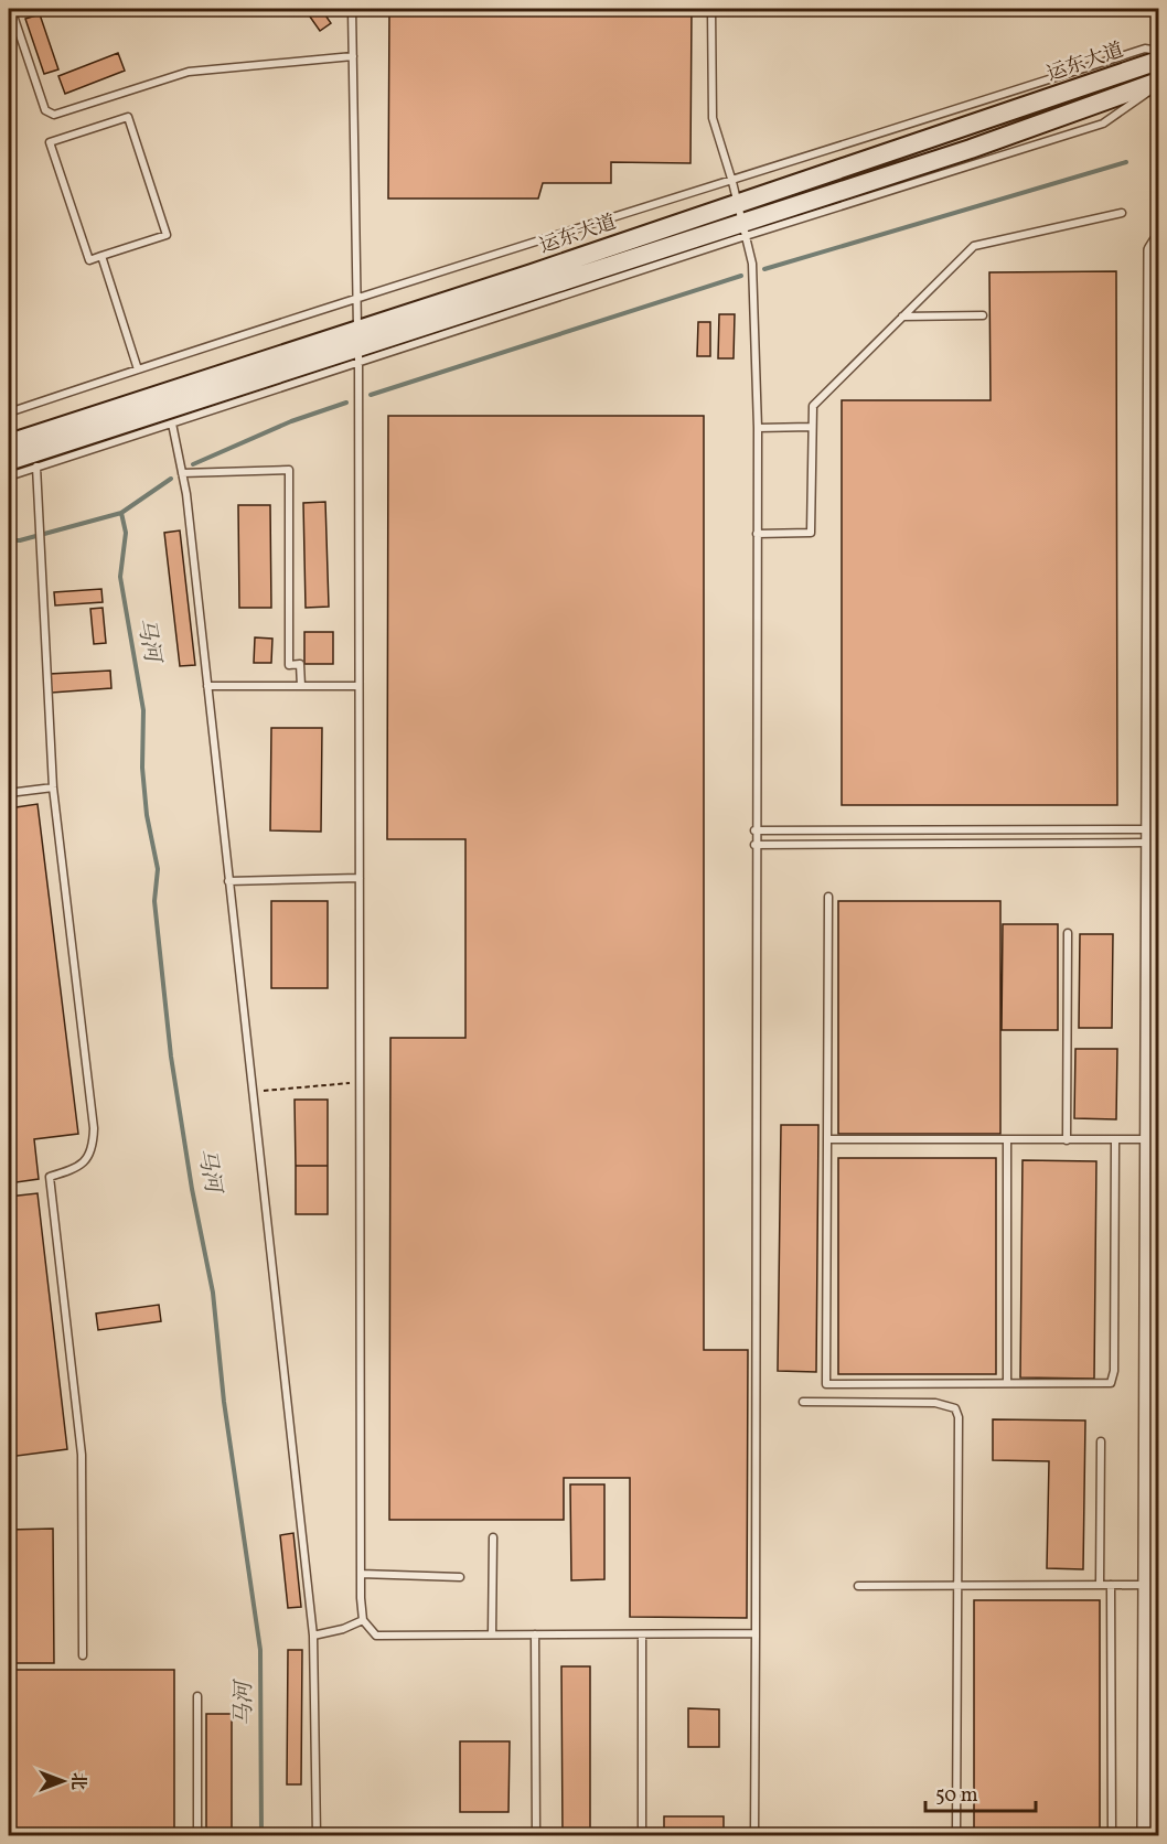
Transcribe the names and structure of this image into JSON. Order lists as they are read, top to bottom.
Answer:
{
  "streets": {
    "main road": ["运东大道"]
  },
  "water": ["马河"],
  "scale_bar": "50 m",
  "north": "right"
}
